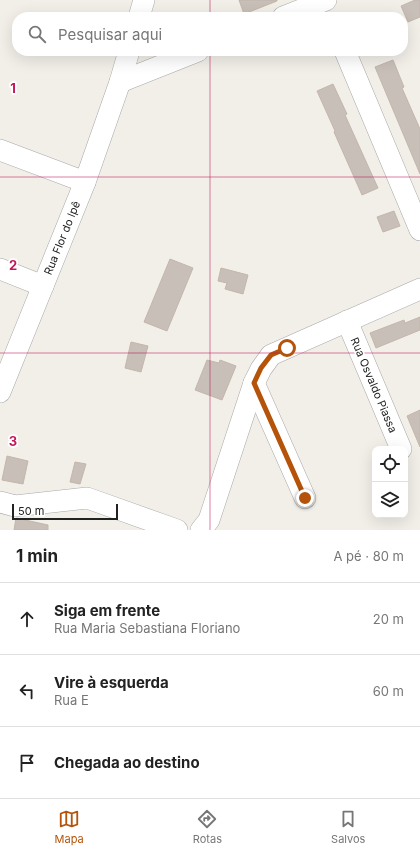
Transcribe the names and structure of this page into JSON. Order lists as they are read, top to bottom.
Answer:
{
  "streets": {
    "street": ["Rua Flor do Ipê", "Rua Osvaldo Piassa"]
  },
  "scale_bar": "50 m",
  "page": {
    "search": "Pesquisar aqui",
    "scale": "50 m",
    "heading": ["1 min", "A pé · 80 m"],
    "list": [
      ["Siga em frente", "Rua Maria Sebastiana Floriano", "20 m"],
      ["Vire à esquerda", "Rua E", "60 m"],
      "Chegada ao destino"
    ],
    "nav": ["Mapa", "Rotas", "Salvos"]
  },
  "grid": {
    "rows": ["1", "2", "3"]
  }
}
